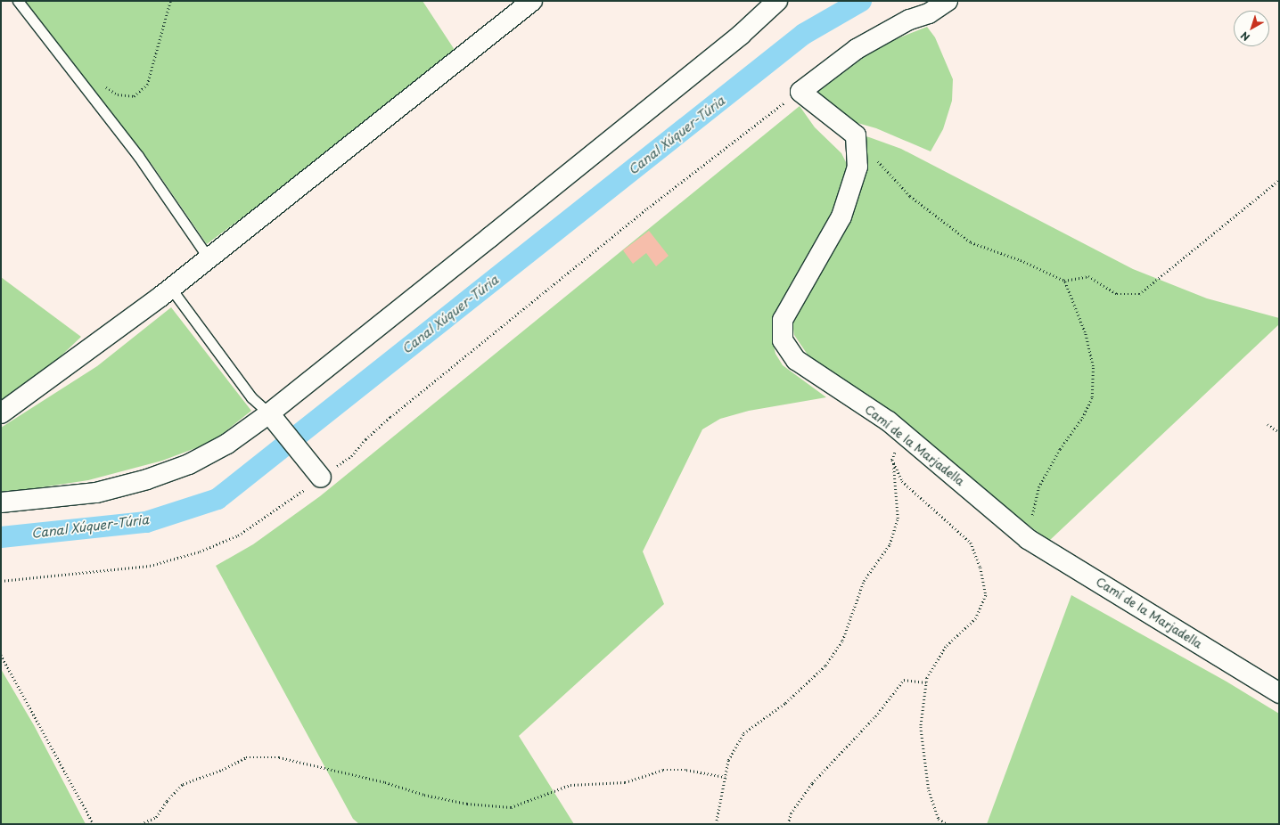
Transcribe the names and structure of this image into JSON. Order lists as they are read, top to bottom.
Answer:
{
  "streets": {
    "street": ["Camí de la Marjadella"]
  },
  "water": ["Canal Xúquer-Túria"],
  "north": "bottom left"
}
